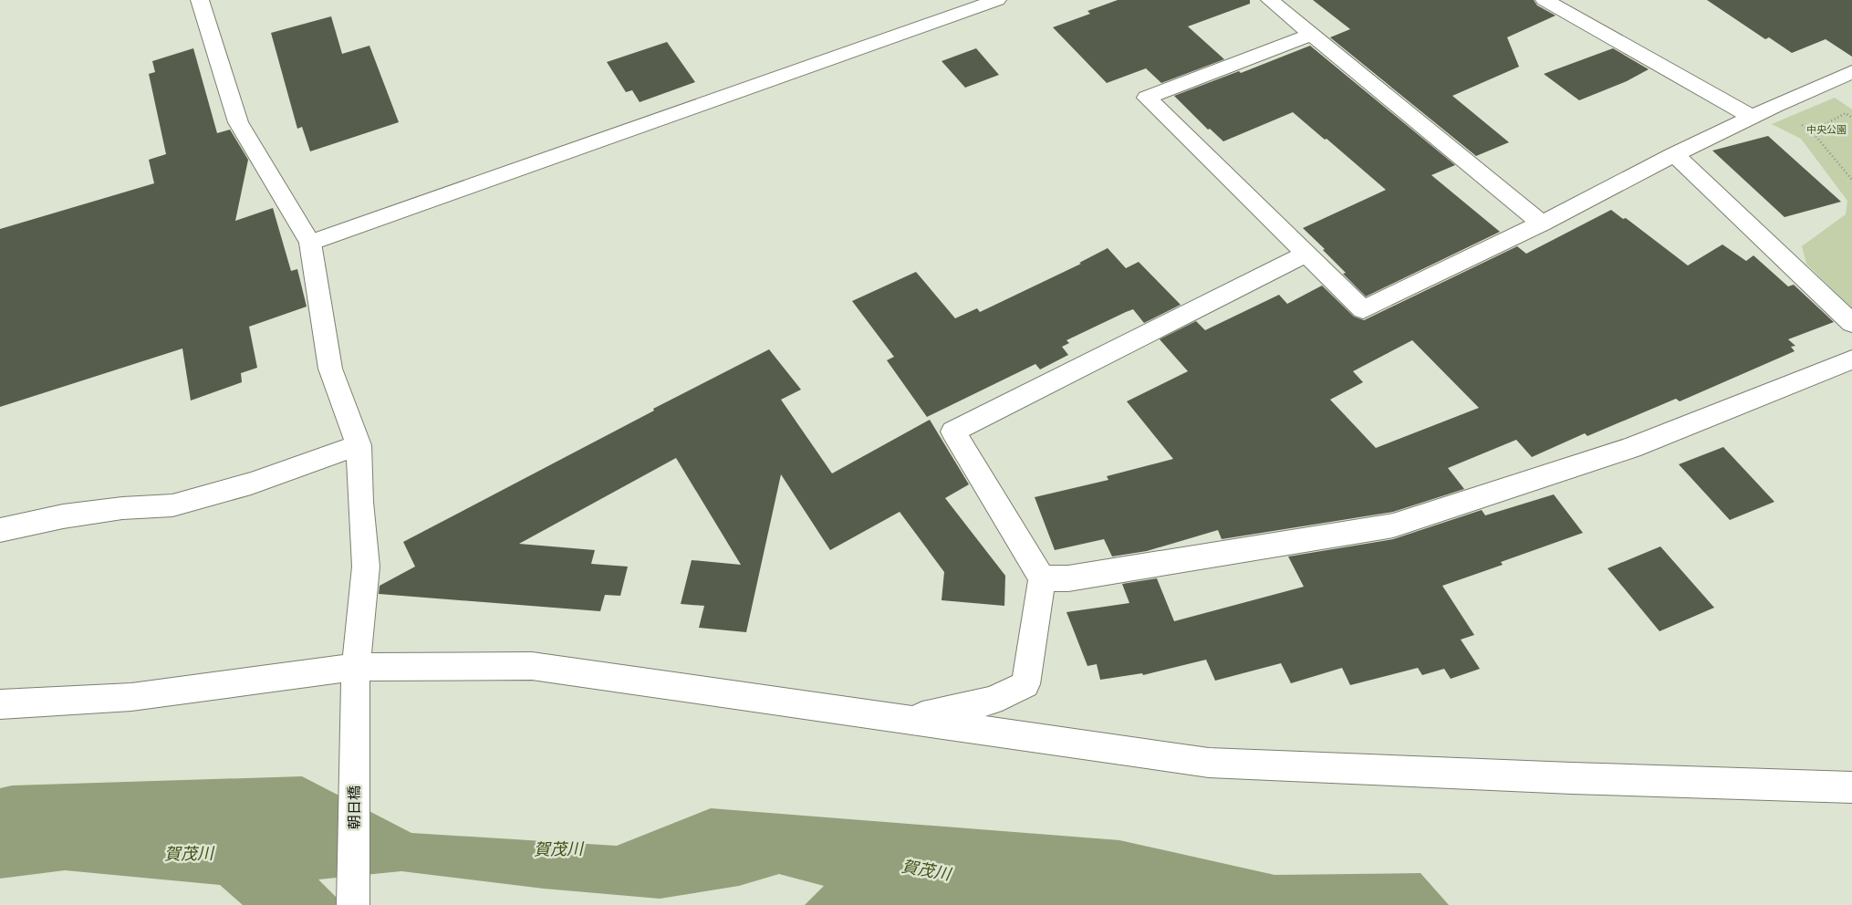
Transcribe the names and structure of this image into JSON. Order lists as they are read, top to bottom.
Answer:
{
  "streets": {
    "street": ["朝日橋"]
  },
  "water": ["賀茂川"],
  "parks": ["中央公園"]
}
